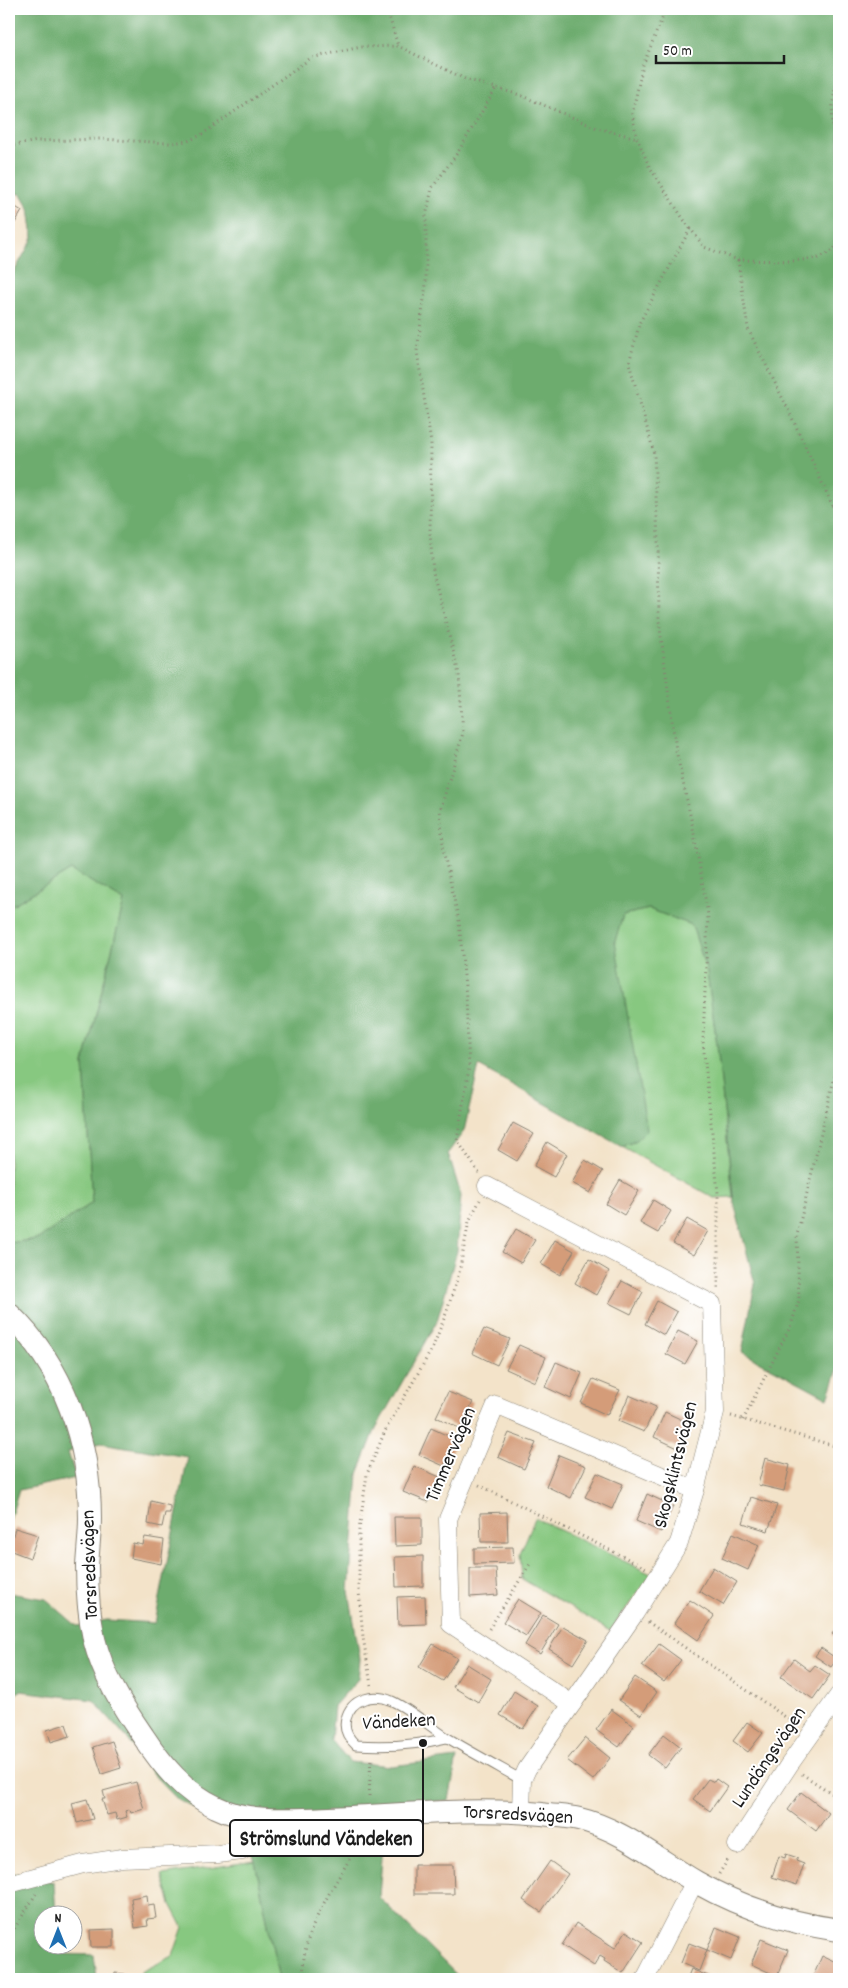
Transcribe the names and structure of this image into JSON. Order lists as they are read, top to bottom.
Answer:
{
  "streets": {
    "street": [
      "Timmervägen",
      "Skogsklintsvägen",
      "Torsredsvägen",
      "Lundängsvägen"
    ],
    "lane": ["Vändeken"]
  },
  "crossings": [
    ["Timmervägen", "Skogsklintsvägen"],
    ["Skogsklintsvägen", "Torsredsvägen"],
    ["Skogsklintsvägen", "Vändeken"]
  ],
  "places": ["Strömslund Vändeken"],
  "scale_bar": "50 m",
  "north": "top"
}
